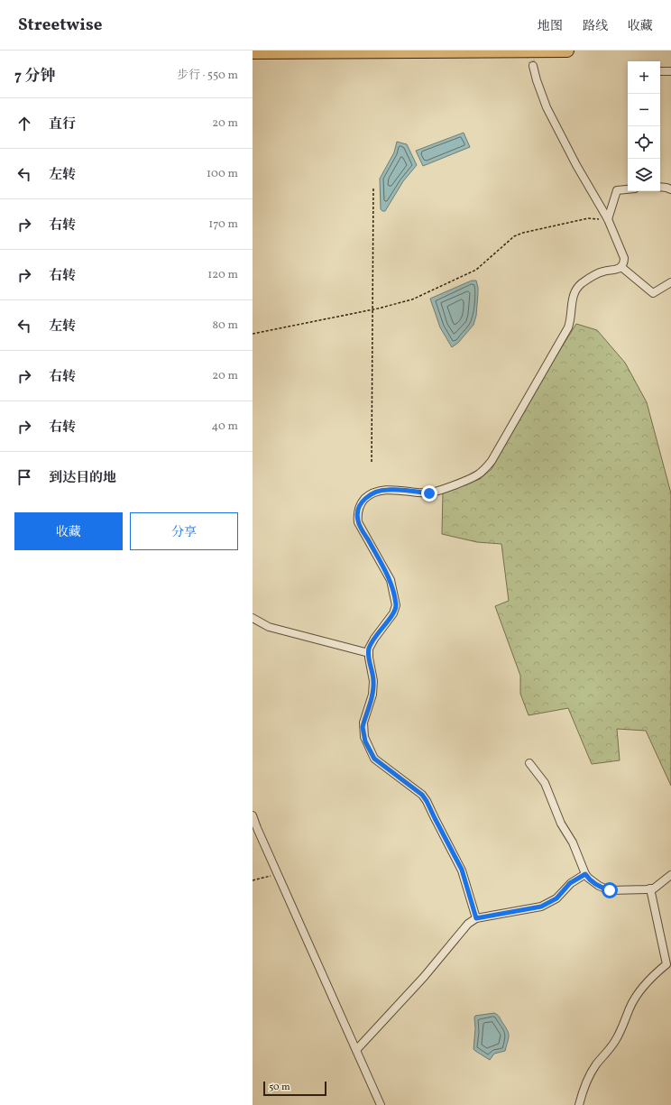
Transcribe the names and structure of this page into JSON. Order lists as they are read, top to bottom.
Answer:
{
  "scale_bar": "50 m",
  "page": {
    "header": "Streetwise",
    "nav": ["地图", "路线", "收藏"],
    "heading": ["7 分钟", "步行 · 550 m"],
    "map_buttons": ["+", "−"],
    "list": [
      ["直行", "20 m"],
      ["左转", "100 m"],
      ["右转", "170 m"],
      ["右转", "120 m"],
      ["左转", "80 m"],
      ["右转", "20 m"],
      ["右转", "40 m"],
      "到达目的地"
    ],
    "buttons": ["收藏", "分享"],
    "scale": "50 m"
  }
}
